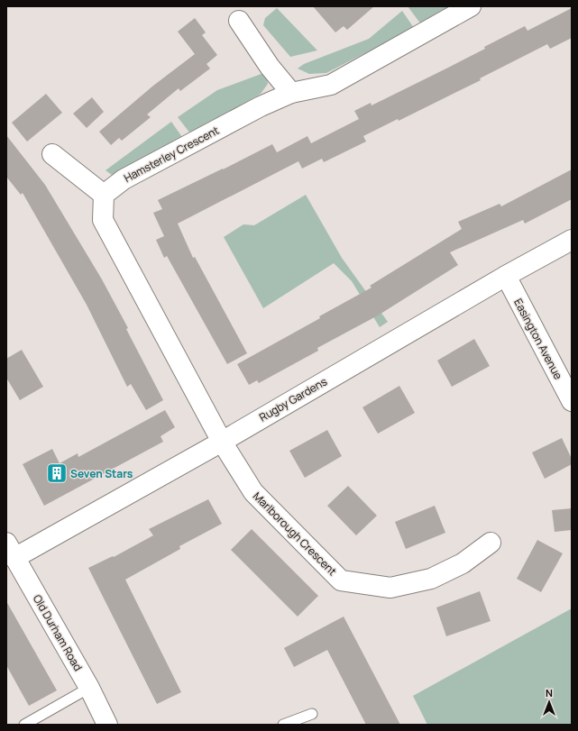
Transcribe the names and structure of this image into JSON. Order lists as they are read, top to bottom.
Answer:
{
  "streets": {
    "street": [
      "Hamsterley Crescent",
      "Easington Avenue",
      "Rugby Gardens",
      "Marlborough Crescent",
      "Old Durham Road"
    ]
  },
  "crossings": [
    ["Easington Avenue", "Rugby Gardens"],
    ["Rugby Gardens", "Marlborough Crescent"],
    ["Rugby Gardens", "Old Durham Road"]
  ],
  "places": {
    "building": ["Seven Stars"]
  },
  "north": "top"
}
